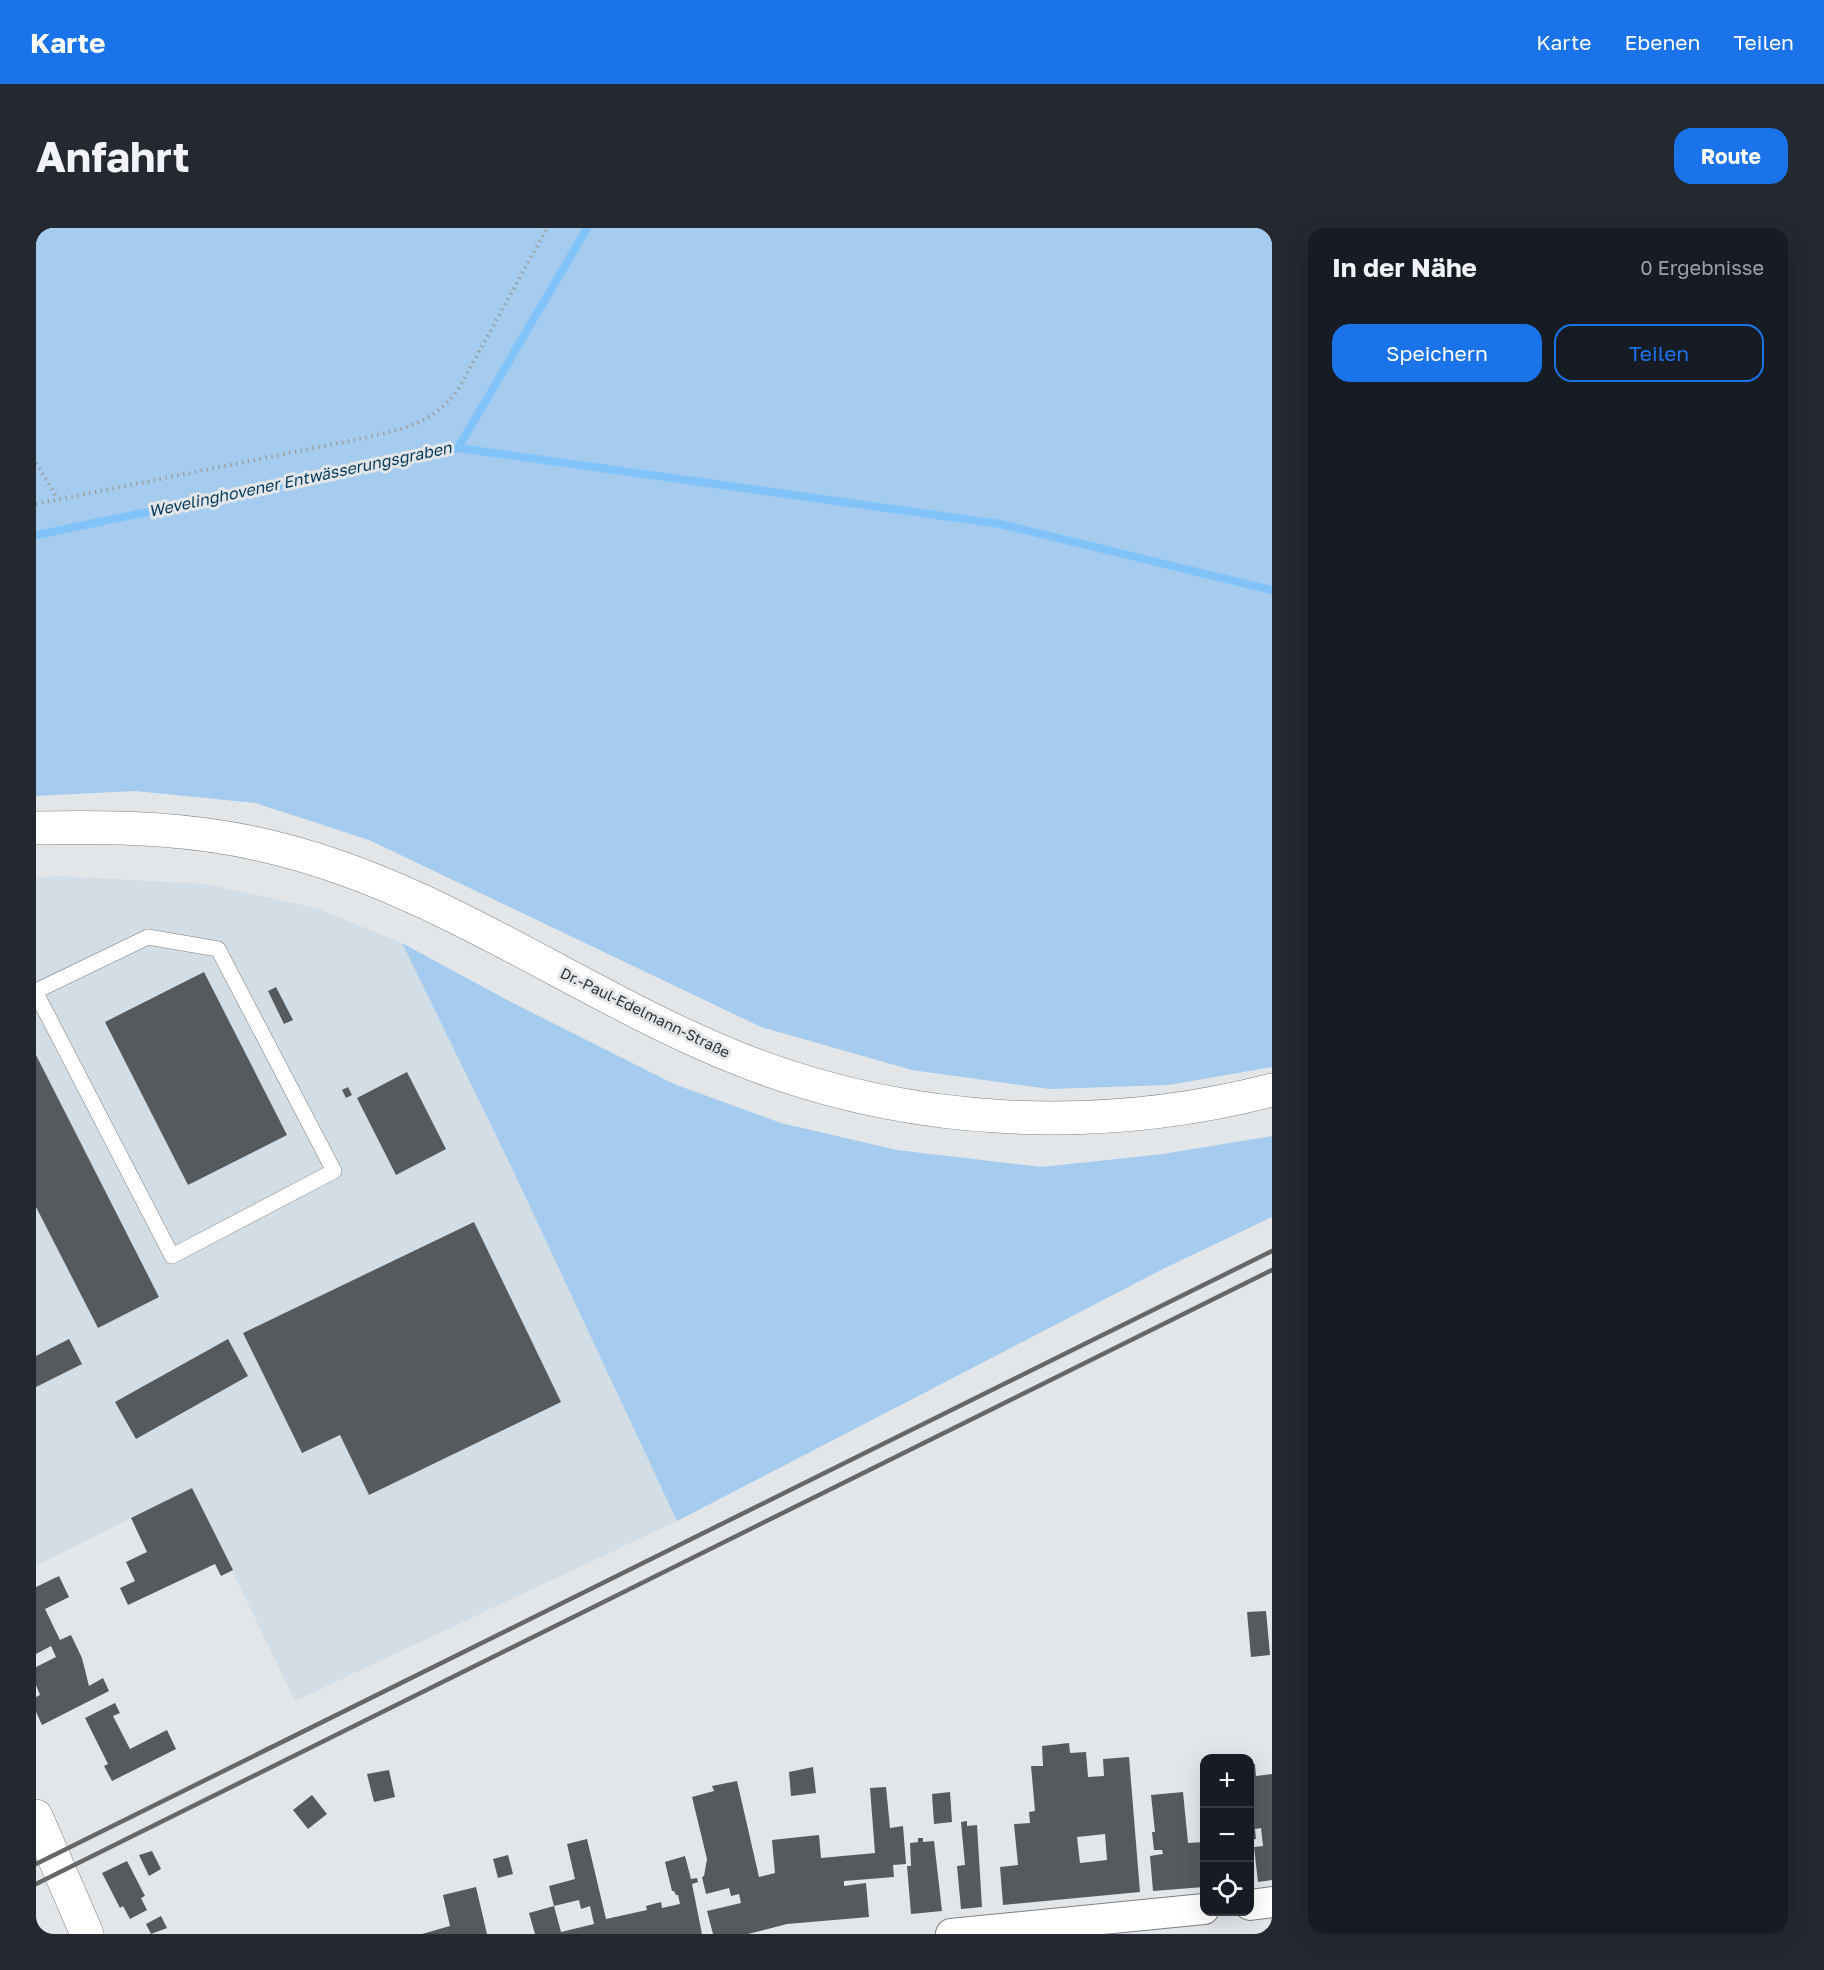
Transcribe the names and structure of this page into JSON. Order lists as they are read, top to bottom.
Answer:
{
  "streets": {
    "street": ["Dr.-Paul-Edelmann-Straße"]
  },
  "water": ["Wevelinghovener Entwässerungsgraben"],
  "page": {
    "header": "Karte",
    "nav": ["Karte", "Ebenen", "Teilen"],
    "buttons": [
      "Route",
      ["Speichern", "Teilen"]
    ],
    "title": "Anfahrt",
    "heading": ["In der Nähe", "0 Ergebnisse"],
    "map_buttons": ["+", "−"]
  }
}
